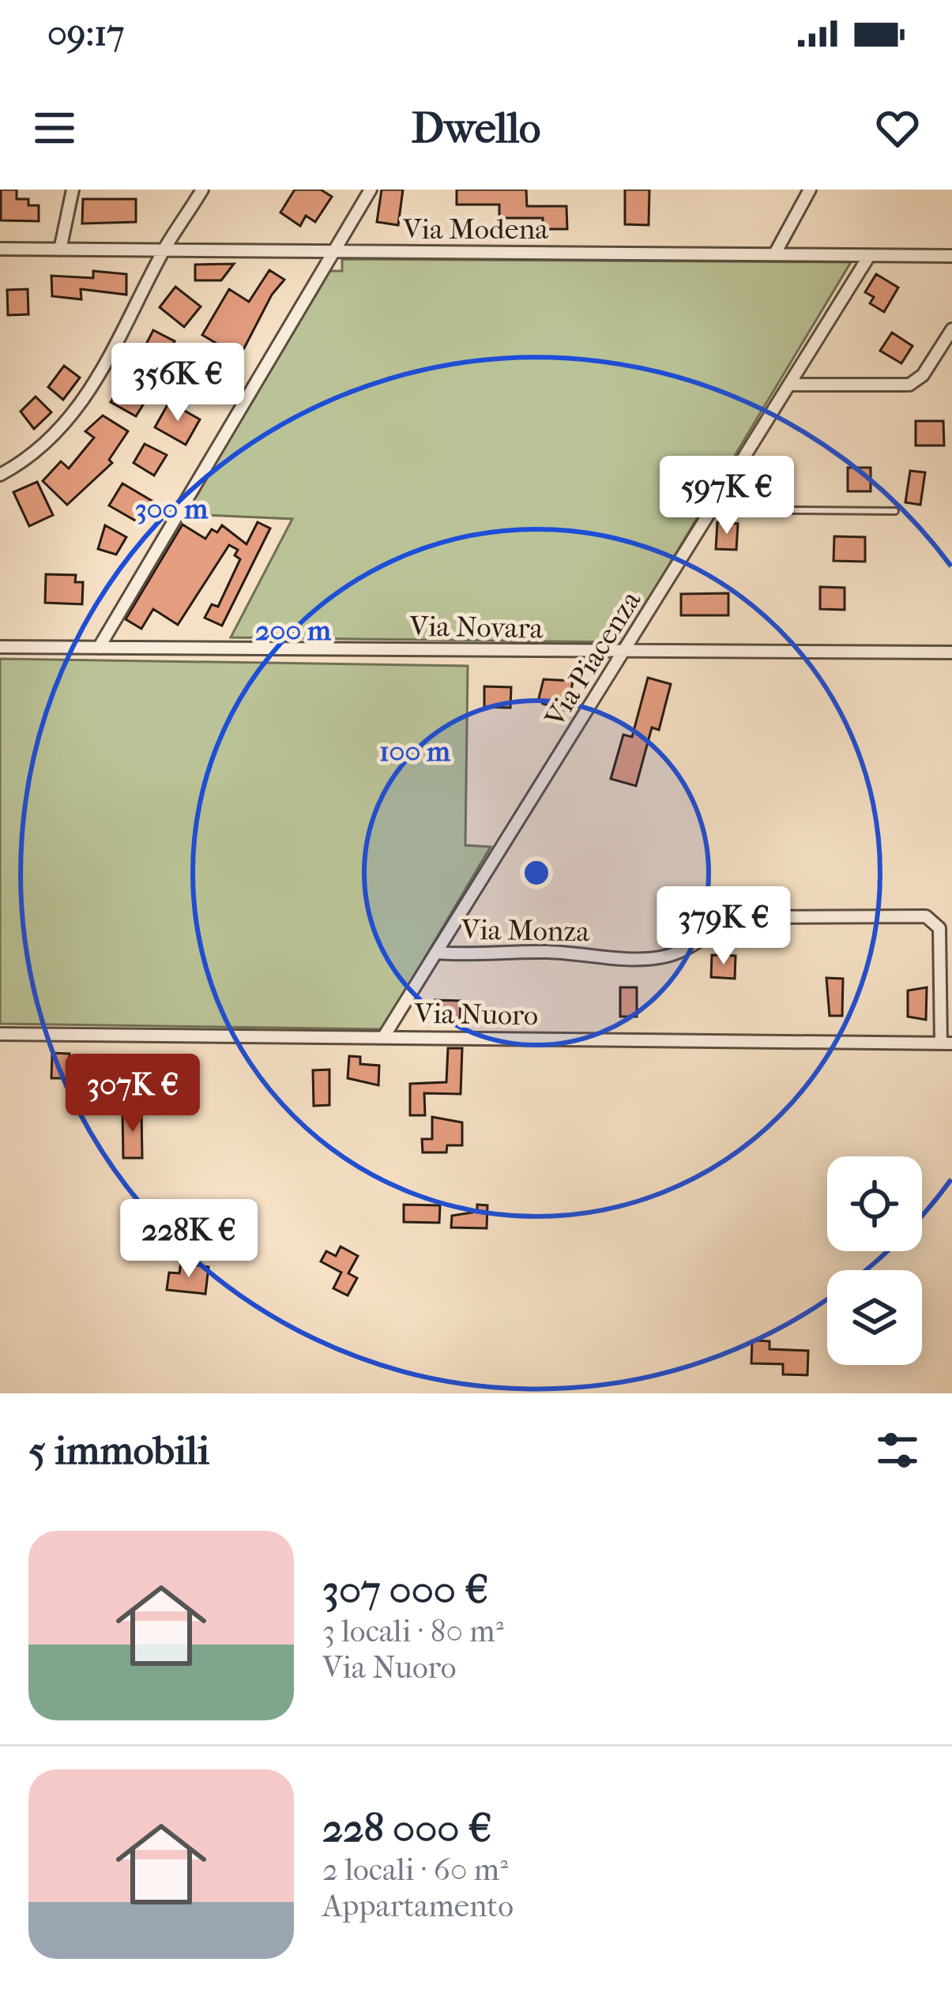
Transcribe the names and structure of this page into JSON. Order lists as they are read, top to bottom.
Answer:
{
  "streets": {
    "street": [
      "Via Modena",
      "Via Novara",
      "Via Piacenza",
      "Via Monza",
      "Via Nuoro"
    ]
  },
  "crossings": [
    ["Via Modena", "Via Piacenza"],
    ["Via Novara", "Via Piacenza"],
    ["Via Piacenza", "Via Monza"],
    ["Via Piacenza", "Via Nuoro"],
    ["Via Monza", "Via Nuoro"]
  ],
  "page": {
    "status": "09:17",
    "header": "Dwello",
    "price": [
      "356K €",
      "597K €",
      "379K €",
      "307K €",
      "228K €"
    ],
    "heading": "5 immobili",
    "list": [
      {
        "name": "307 000 €",
        "note": "3 locali · 80 m² · Via Nuoro"
      },
      {
        "name": "228 000 €",
        "note": "2 locali · 60 m² · Appartamento"
      }
    ]
  },
  "rings": ["300 m", "200 m", "100 m"]
}
